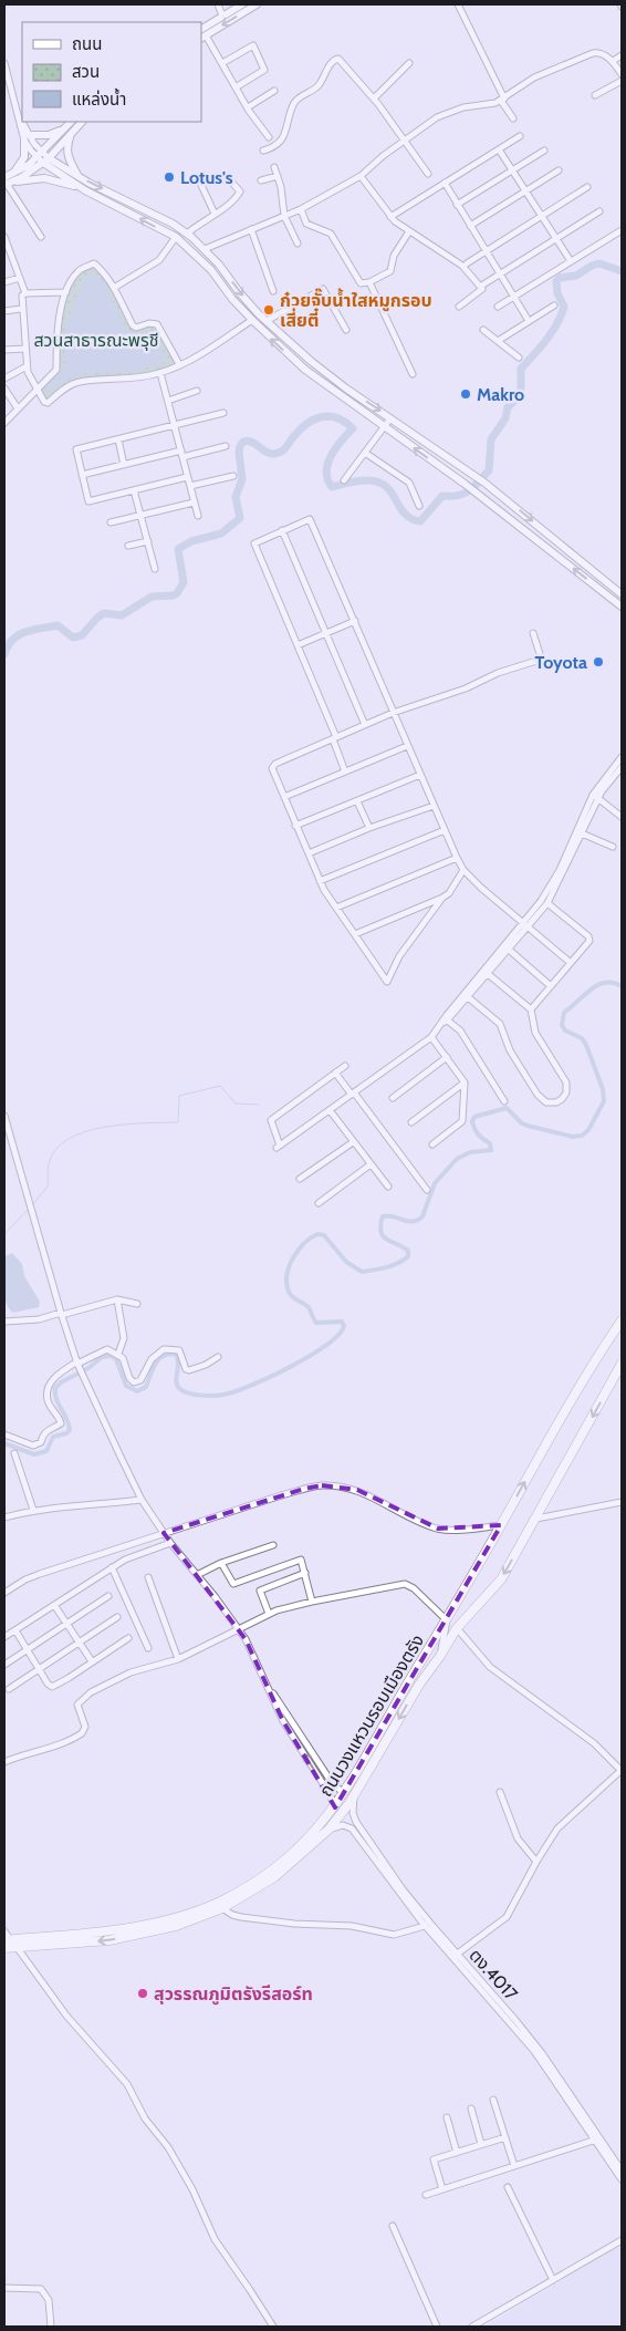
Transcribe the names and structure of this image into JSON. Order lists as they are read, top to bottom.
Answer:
{
  "streets": {
    "highway": ["ถนนวงแหวนรอบเมืองตรัง"],
    "street": ["ตง.4017"]
  },
  "crossings": [
    ["ถนนวงแหวนรอบเมืองตรัง", "ตง.4017"]
  ],
  "parks": ["สวนสาธารณะพรุชี"],
  "places": [
    "Lotus's",
    "ก๋วยจั๊บน้ำใสหมูกรอบ เสี่ยตี๋",
    "Makro",
    "Toyota",
    "สุวรรณภูมิตรังรีสอร์ท"
  ],
  "legend": ["ถนน", "สวน", "แหล่งน้ำ"]
}
